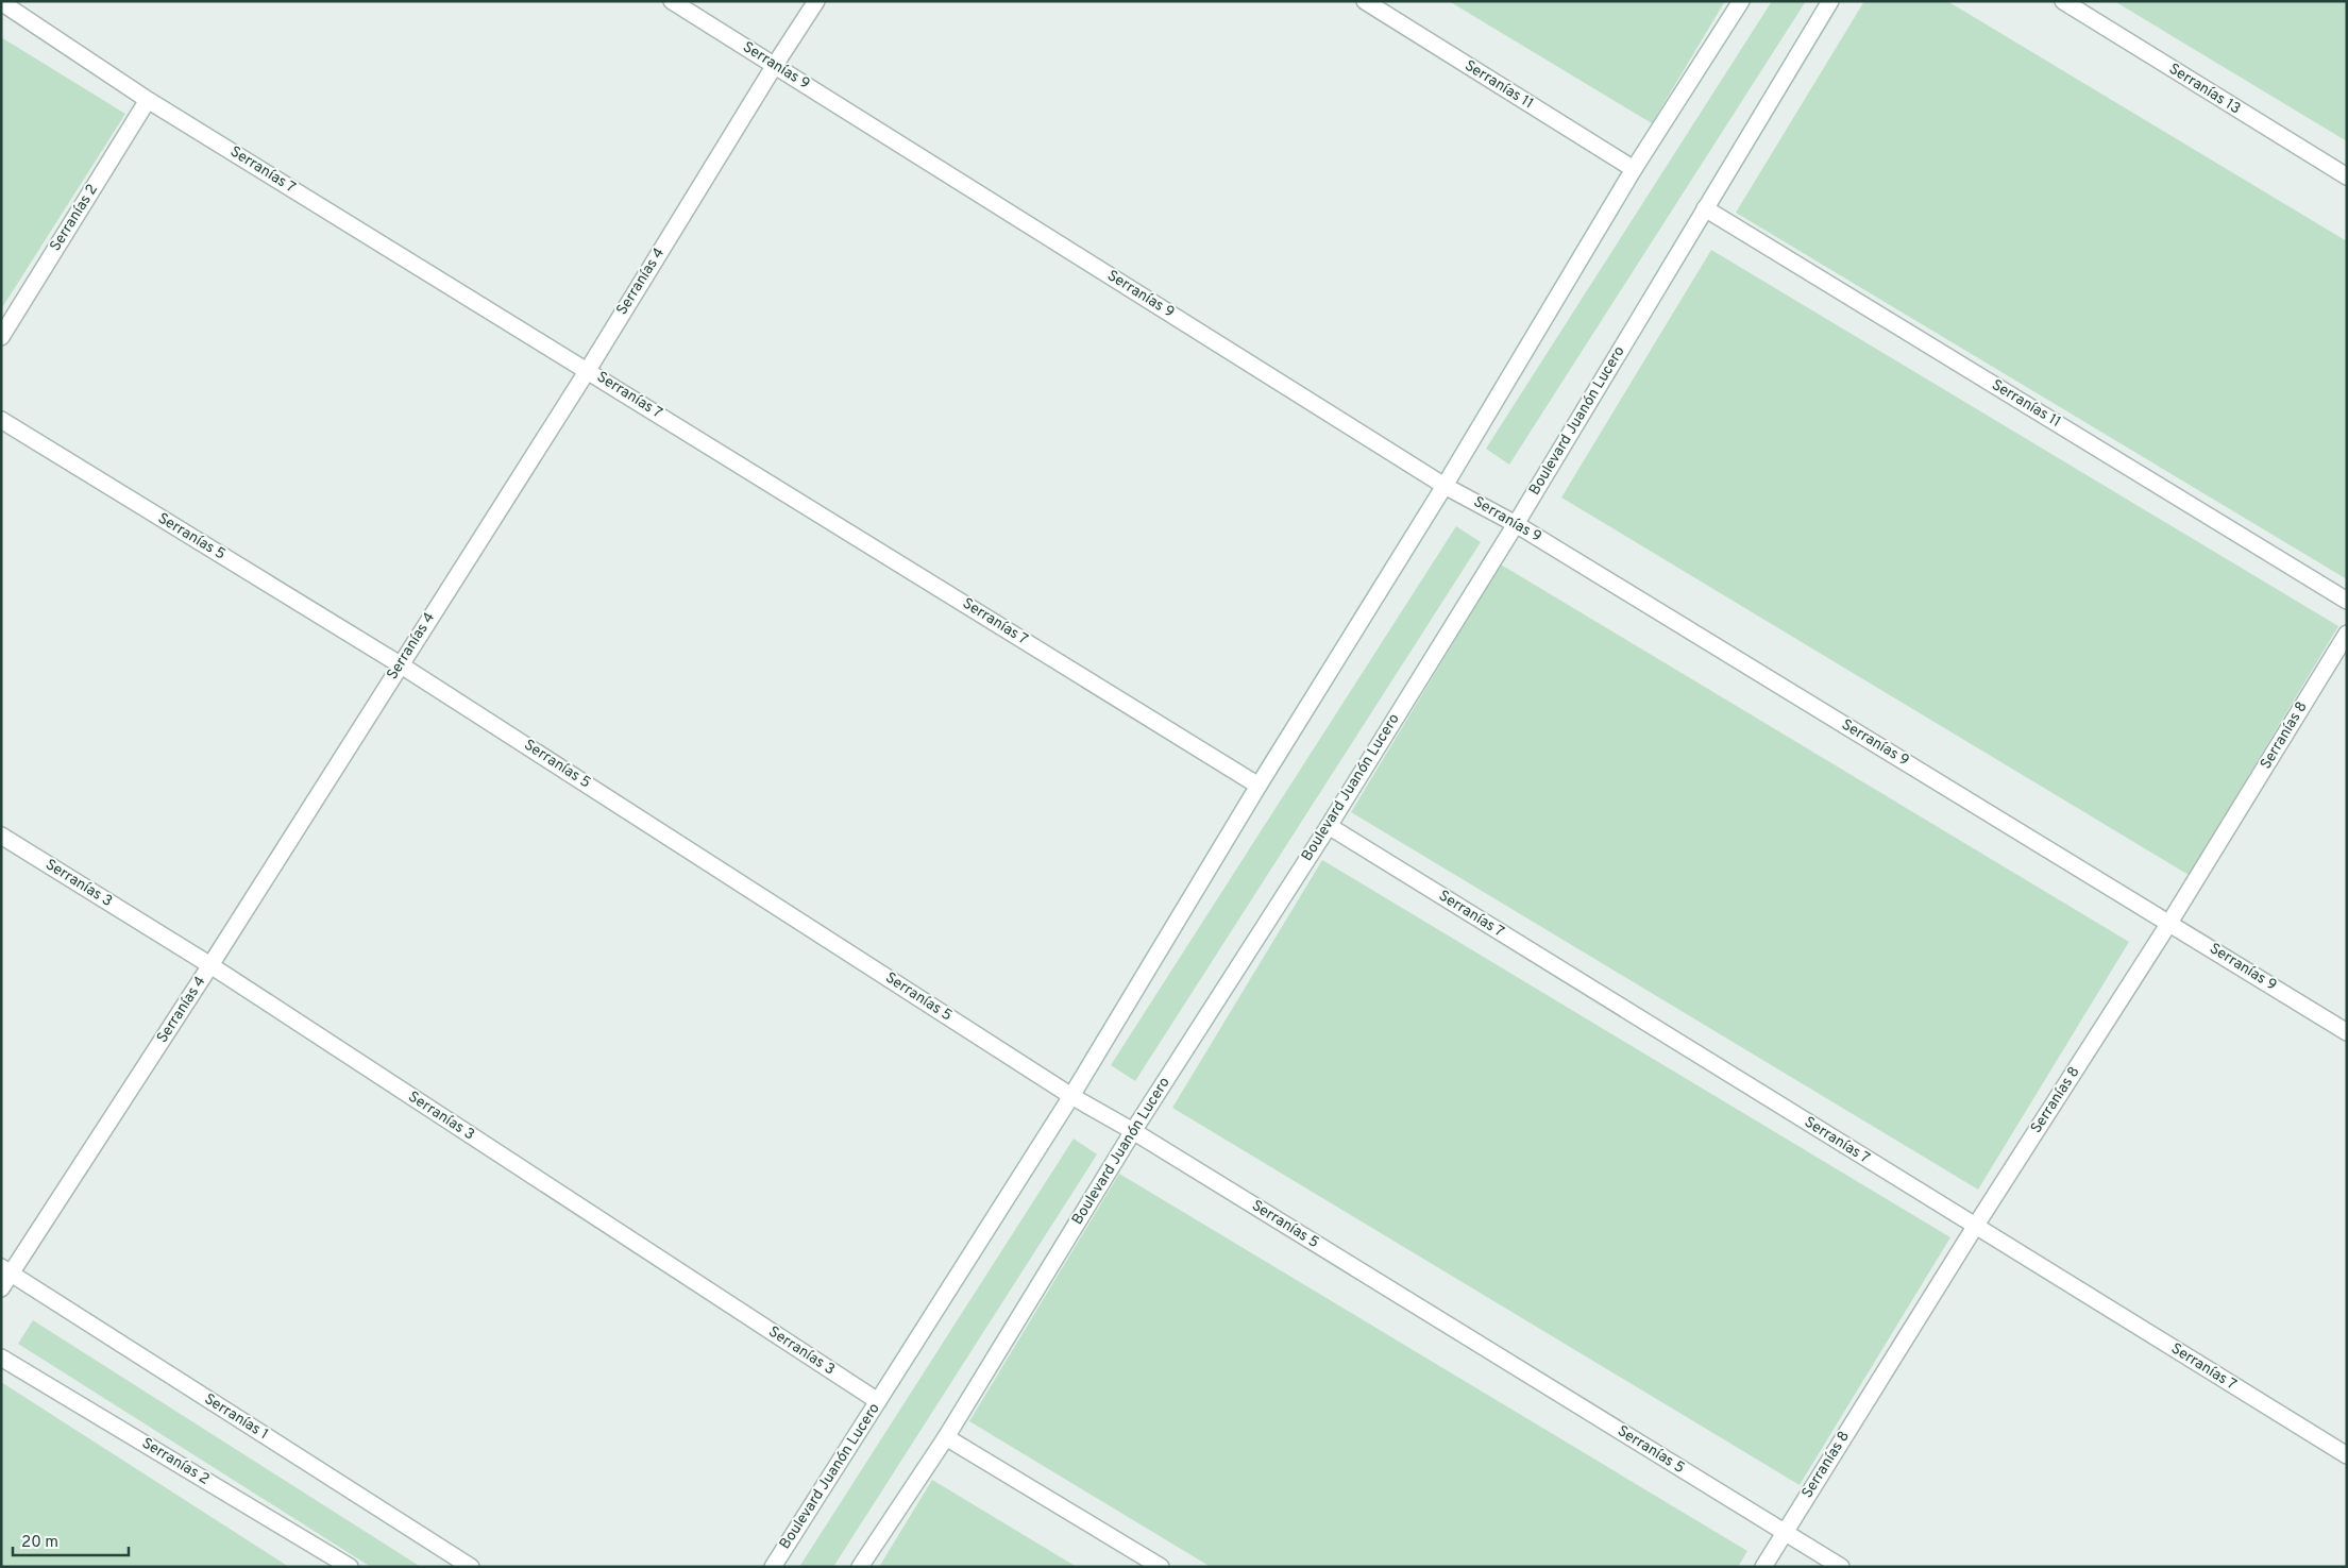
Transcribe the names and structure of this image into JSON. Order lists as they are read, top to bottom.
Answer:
{
  "streets": {
    "street": [
      "Serranías 9",
      "Serranías 11",
      "Serranías 13",
      "Serranías 7",
      "Serranías 2",
      "Serranías 4",
      "Boulevard Juanón Lucero",
      "Serranías 5",
      "Serranías 8",
      "Serranías 3",
      "Serranías 1"
    ]
  },
  "crossings": [
    ["Serranías 9", "Serranías 4"],
    ["Serranías 9", "Boulevard Juanón Lucero"],
    ["Serranías 9", "Serranías 8"],
    ["Serranías 11", "Boulevard Juanón Lucero"],
    ["Serranías 7", "Serranías 2"],
    ["Serranías 7", "Serranías 4"],
    ["Serranías 7", "Boulevard Juanón Lucero"],
    ["Serranías 7", "Serranías 8"],
    ["Serranías 4", "Serranías 5"],
    ["Serranías 4", "Serranías 3"],
    ["Serranías 4", "Serranías 1"],
    ["Boulevard Juanón Lucero", "Serranías 5"],
    ["Boulevard Juanón Lucero", "Serranías 3"],
    ["Serranías 5", "Serranías 8"]
  ],
  "scale_bar": "20 m"
}
